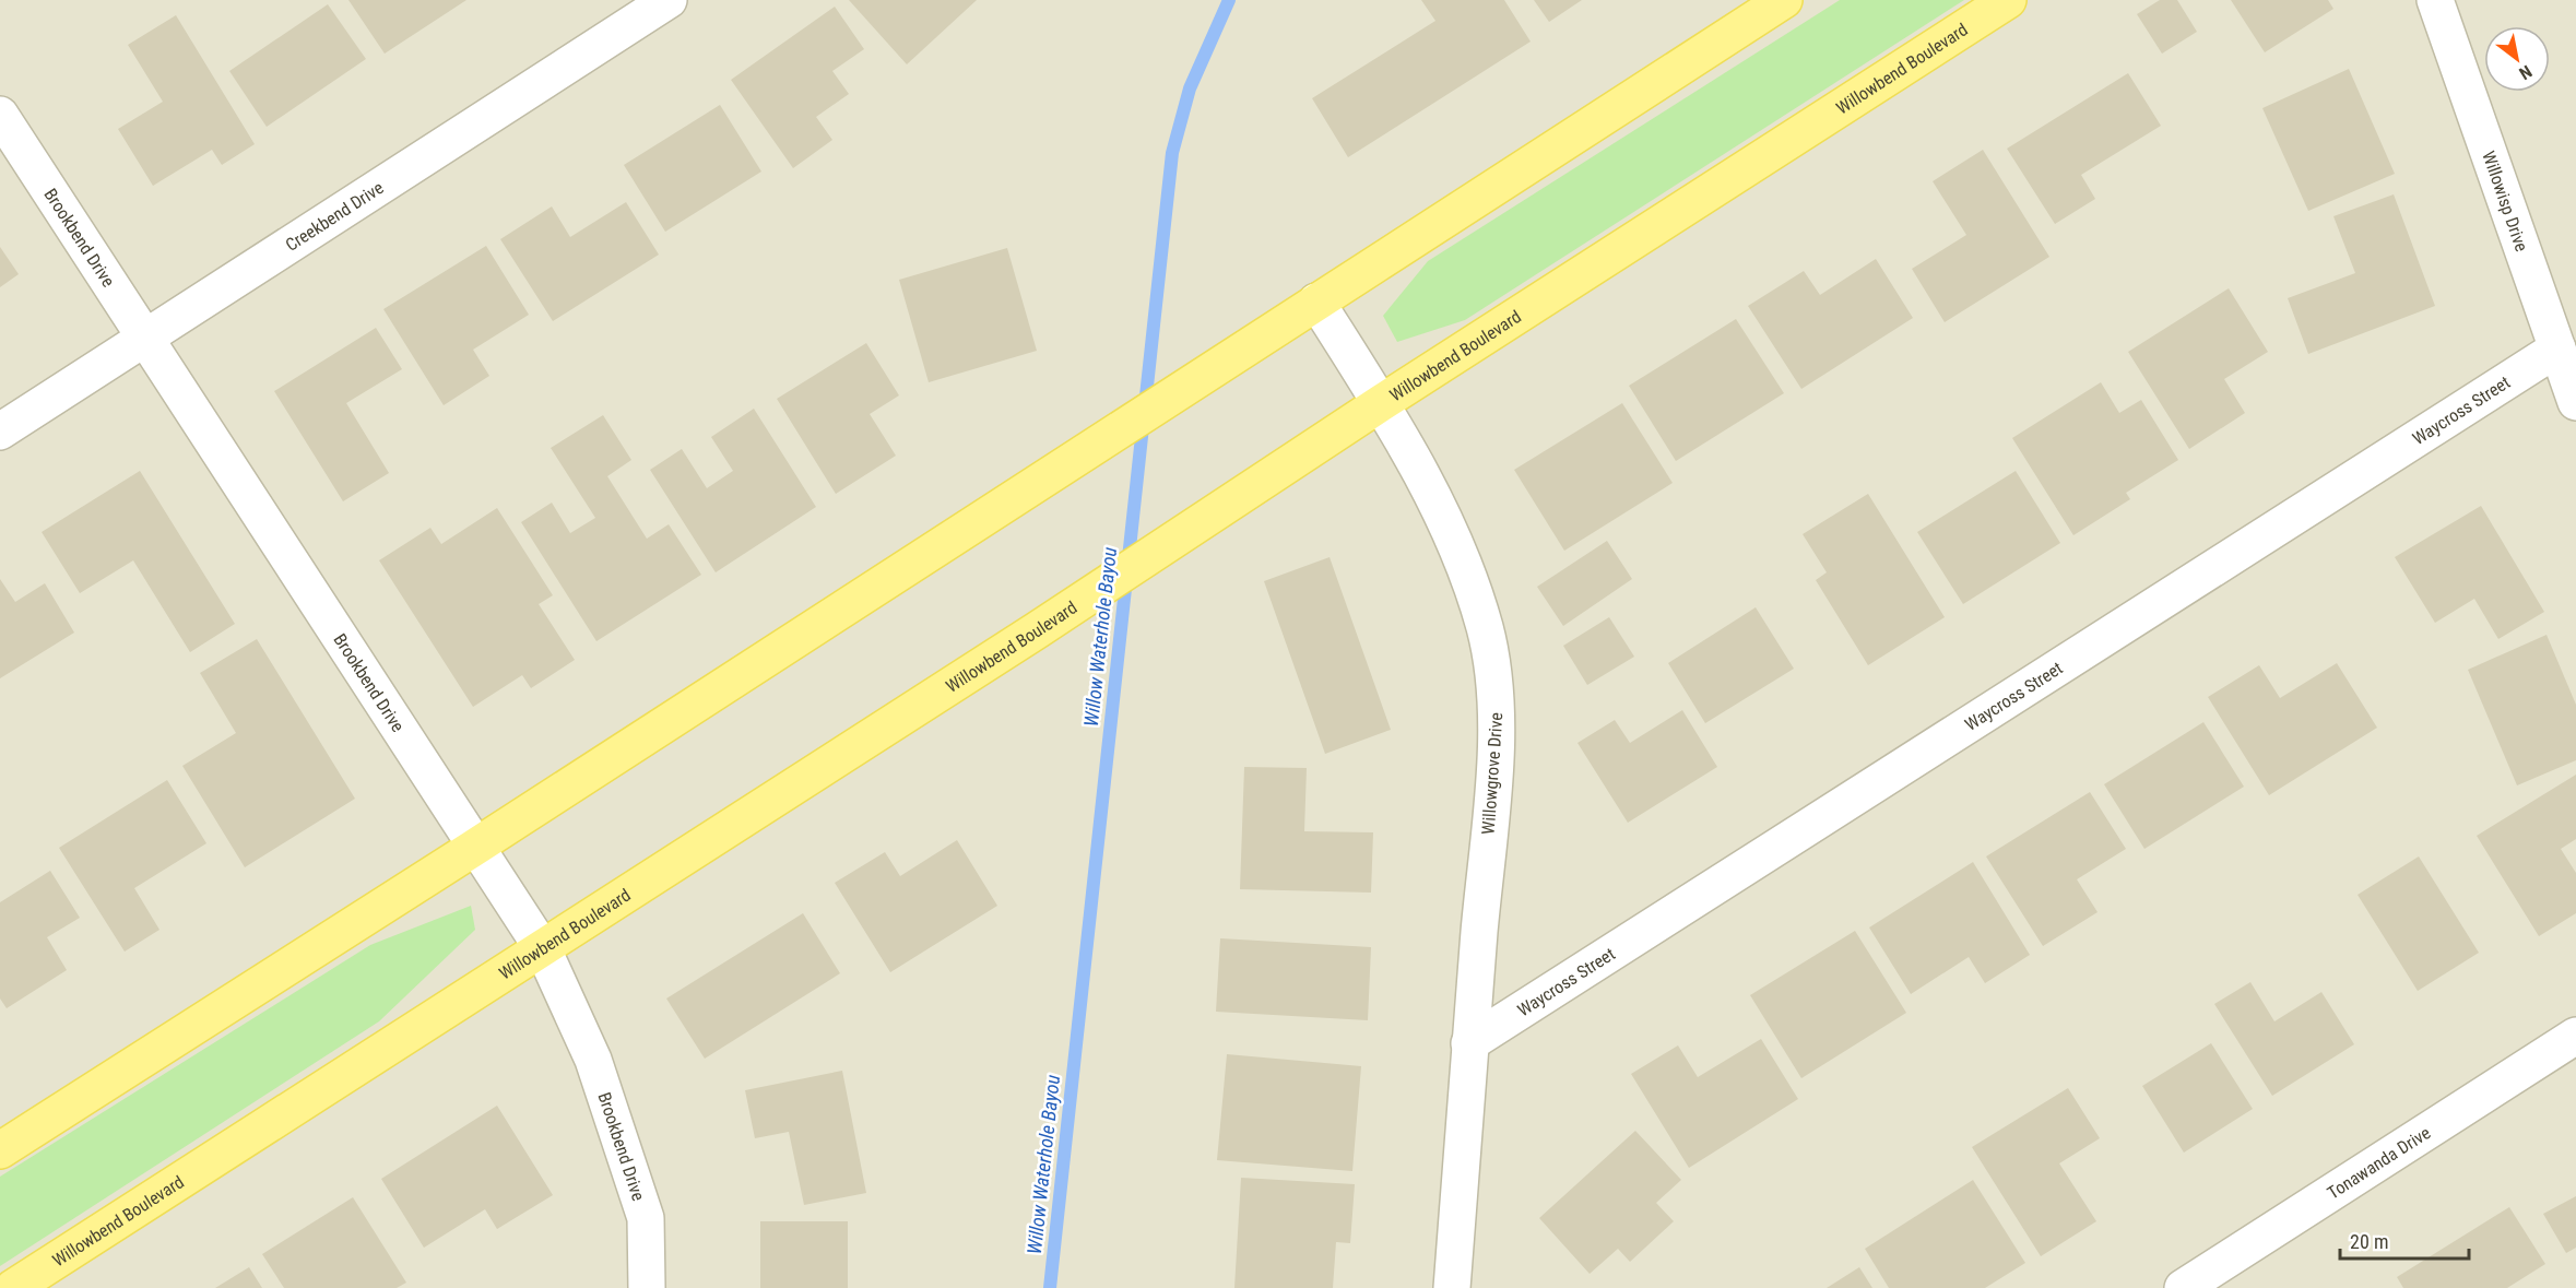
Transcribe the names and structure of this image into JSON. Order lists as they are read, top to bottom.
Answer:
{
  "streets": {
    "main road": ["Willowbend Boulevard"],
    "street": [
      "Willowisp Drive",
      "Creekbend Drive",
      "Brookbend Drive",
      "Waycross Street",
      "Willowgrove Drive",
      "Tonawanda Drive"
    ]
  },
  "crossings": [
    ["Willowbend Boulevard", "Brookbend Drive"],
    ["Willowbend Boulevard", "Willowgrove Drive"],
    ["Willowisp Drive", "Waycross Street"],
    ["Creekbend Drive", "Brookbend Drive"],
    ["Waycross Street", "Willowgrove Drive"]
  ],
  "water": ["Willow Waterhole Bayou"],
  "scale_bar": "20 m",
  "north": "bottom right"
}
